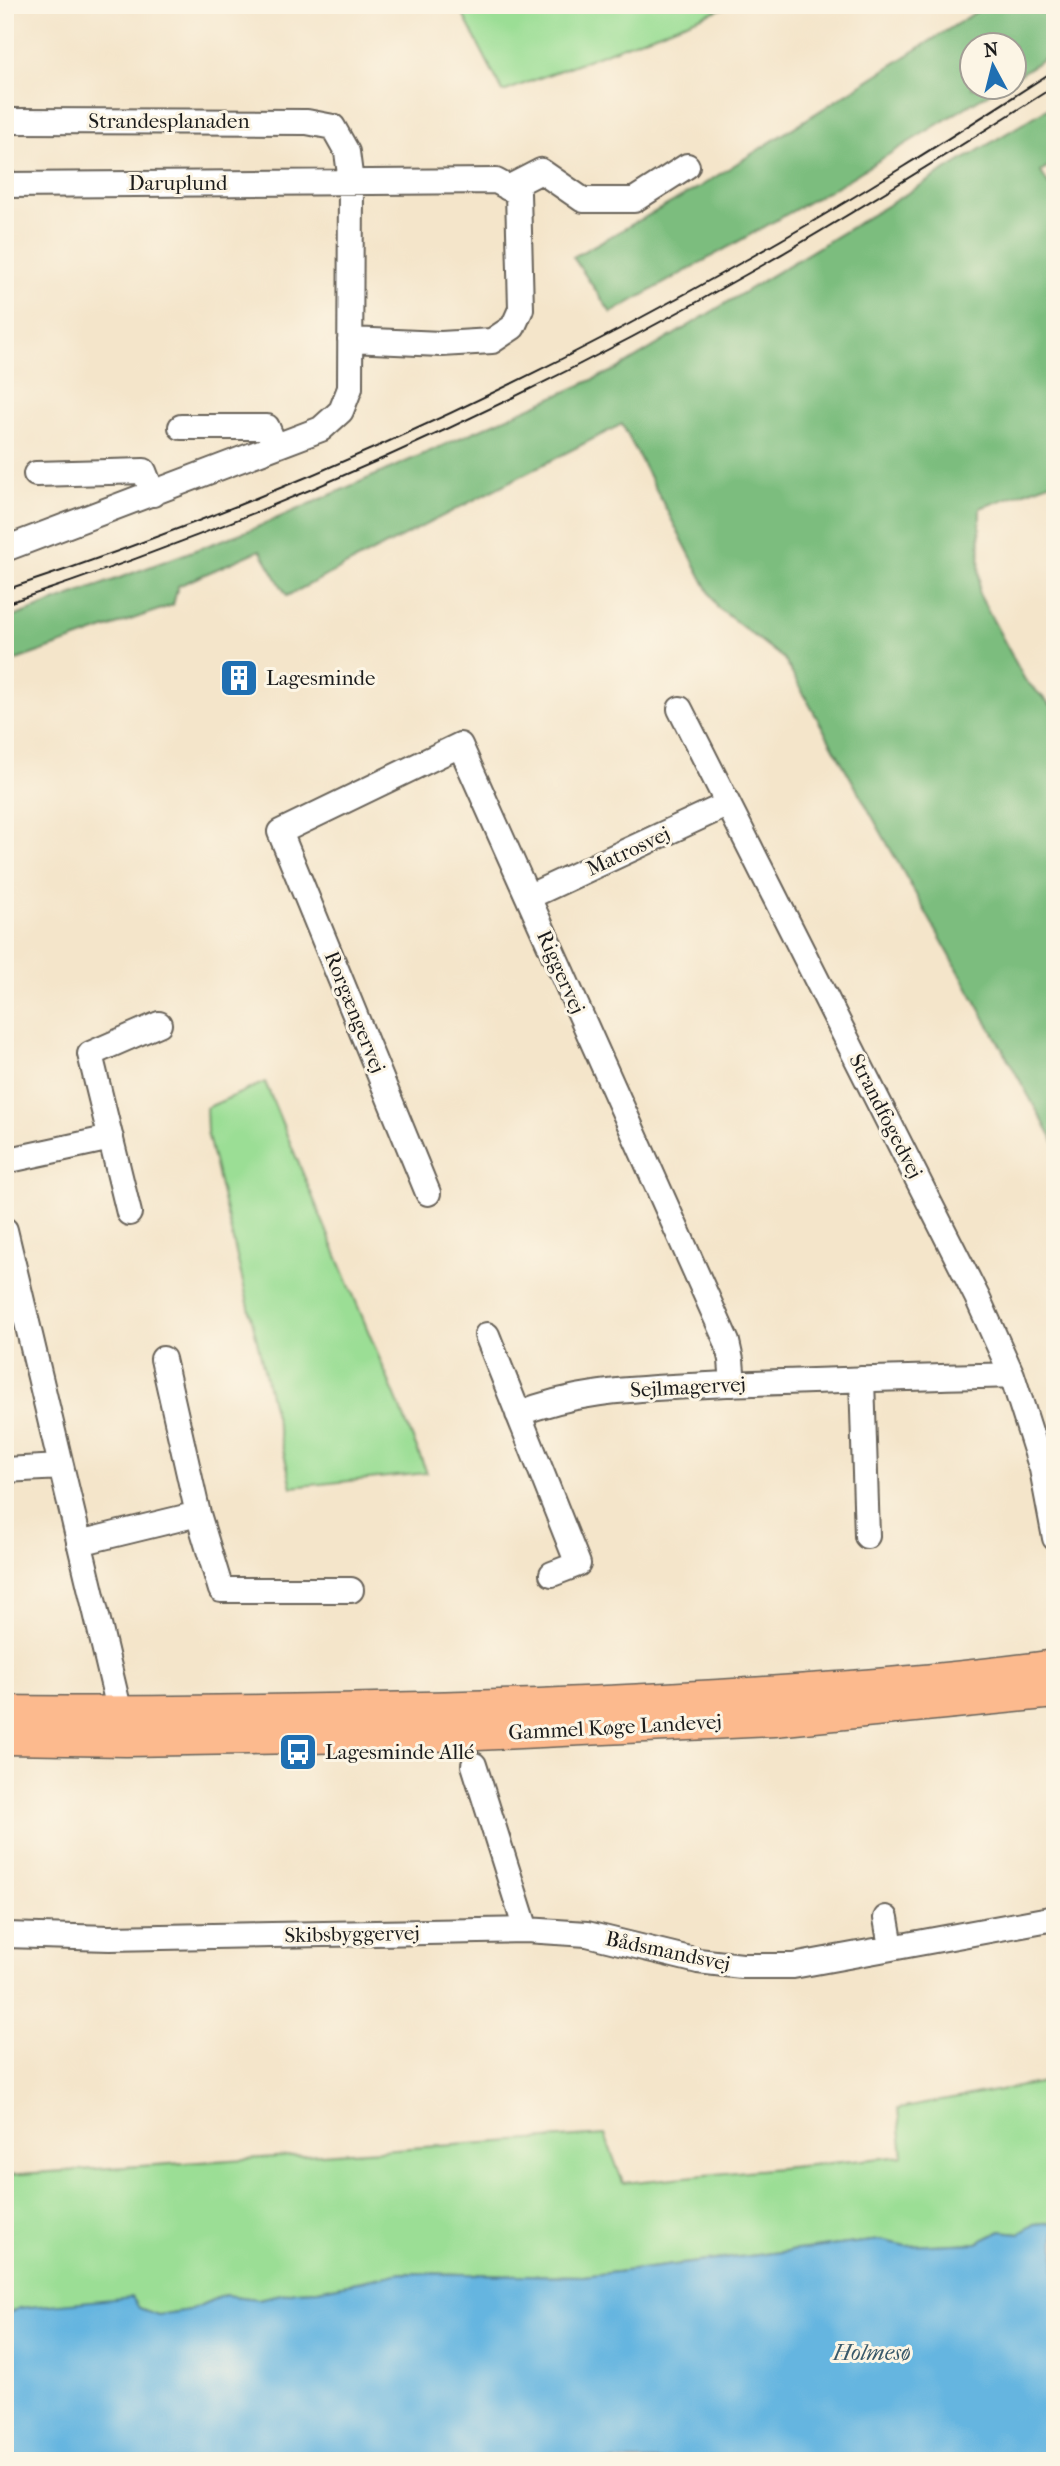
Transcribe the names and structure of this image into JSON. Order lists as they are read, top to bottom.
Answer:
{
  "streets": {
    "main road": ["Gammel Køge Landevej"],
    "street": [
      "Strandesplanaden",
      "Daruplund",
      "Matrosvej",
      "Riggervej",
      "Rorgængervej",
      "Strandfogedvej",
      "Sejlmagervej",
      "Skibsbyggervej",
      "Bådsmandsvej"
    ]
  },
  "crossings": [
    ["Strandesplanaden", "Daruplund"],
    ["Matrosvej", "Riggervej"],
    ["Matrosvej", "Strandfogedvej"],
    ["Riggervej", "Rorgængervej"],
    ["Riggervej", "Sejlmagervej"],
    ["Strandfogedvej", "Sejlmagervej"],
    ["Skibsbyggervej", "Bådsmandsvej"]
  ],
  "water": ["Holmesø"],
  "places": {
    "building": ["Lagesminde"],
    "bus stop": ["Lagesminde Allé"]
  },
  "north": "top"
}
